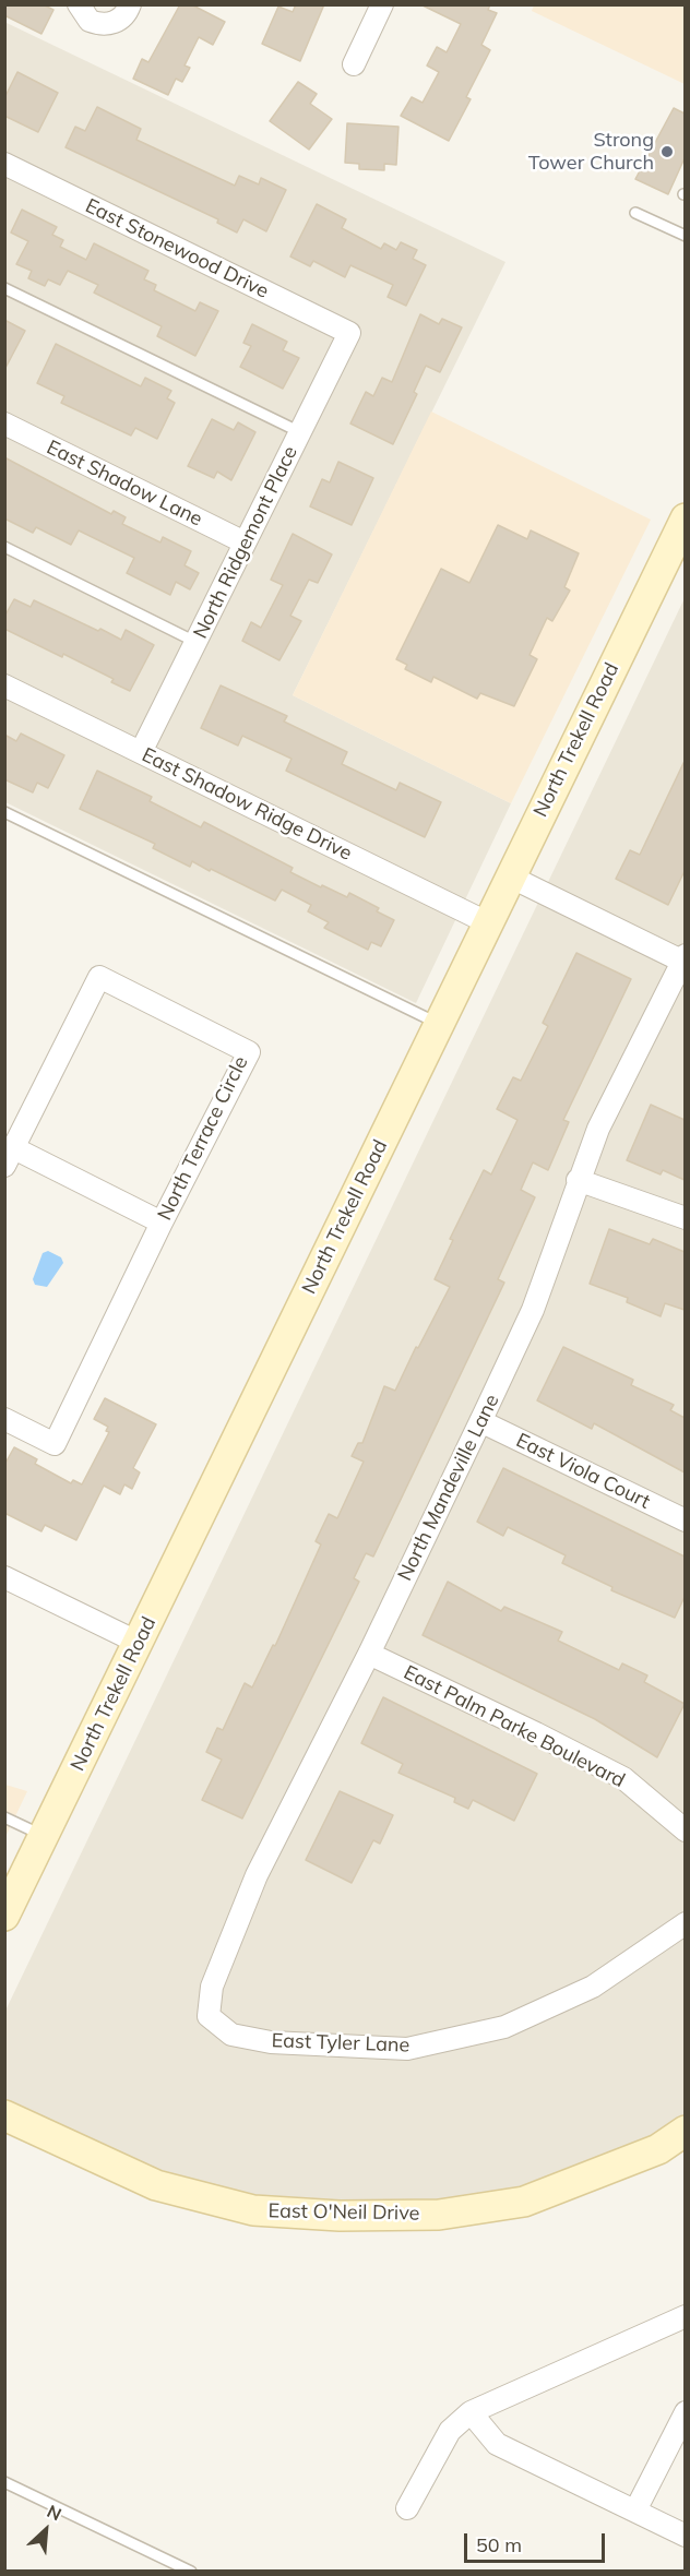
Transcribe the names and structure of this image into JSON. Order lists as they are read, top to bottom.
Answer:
{
  "streets": {
    "main road": ["North Trekell Road", "East O'Neil Drive"],
    "street": [
      "East Stonewood Drive",
      "East Shadow Lane",
      "North Ridgemont Place",
      "East Shadow Ridge Drive",
      "North Terrace Circle",
      "East Viola Court",
      "North Mandeville Lane",
      "East Palm Parke Boulevard",
      "East Tyler Lane"
    ]
  },
  "crossings": [
    ["East Stonewood Drive", "North Ridgemont Place"],
    ["East Shadow Lane", "North Ridgemont Place"],
    ["North Ridgemont Place", "East Shadow Ridge Drive"],
    ["North Trekell Road", "East Shadow Ridge Drive"],
    ["East Viola Court", "North Mandeville Lane"],
    ["North Mandeville Lane", "East Palm Parke Boulevard"],
    ["North Mandeville Lane", "East Tyler Lane"]
  ],
  "places": ["Strong Tower Church"],
  "scale_bar": "50 m",
  "north": "top right"
}
